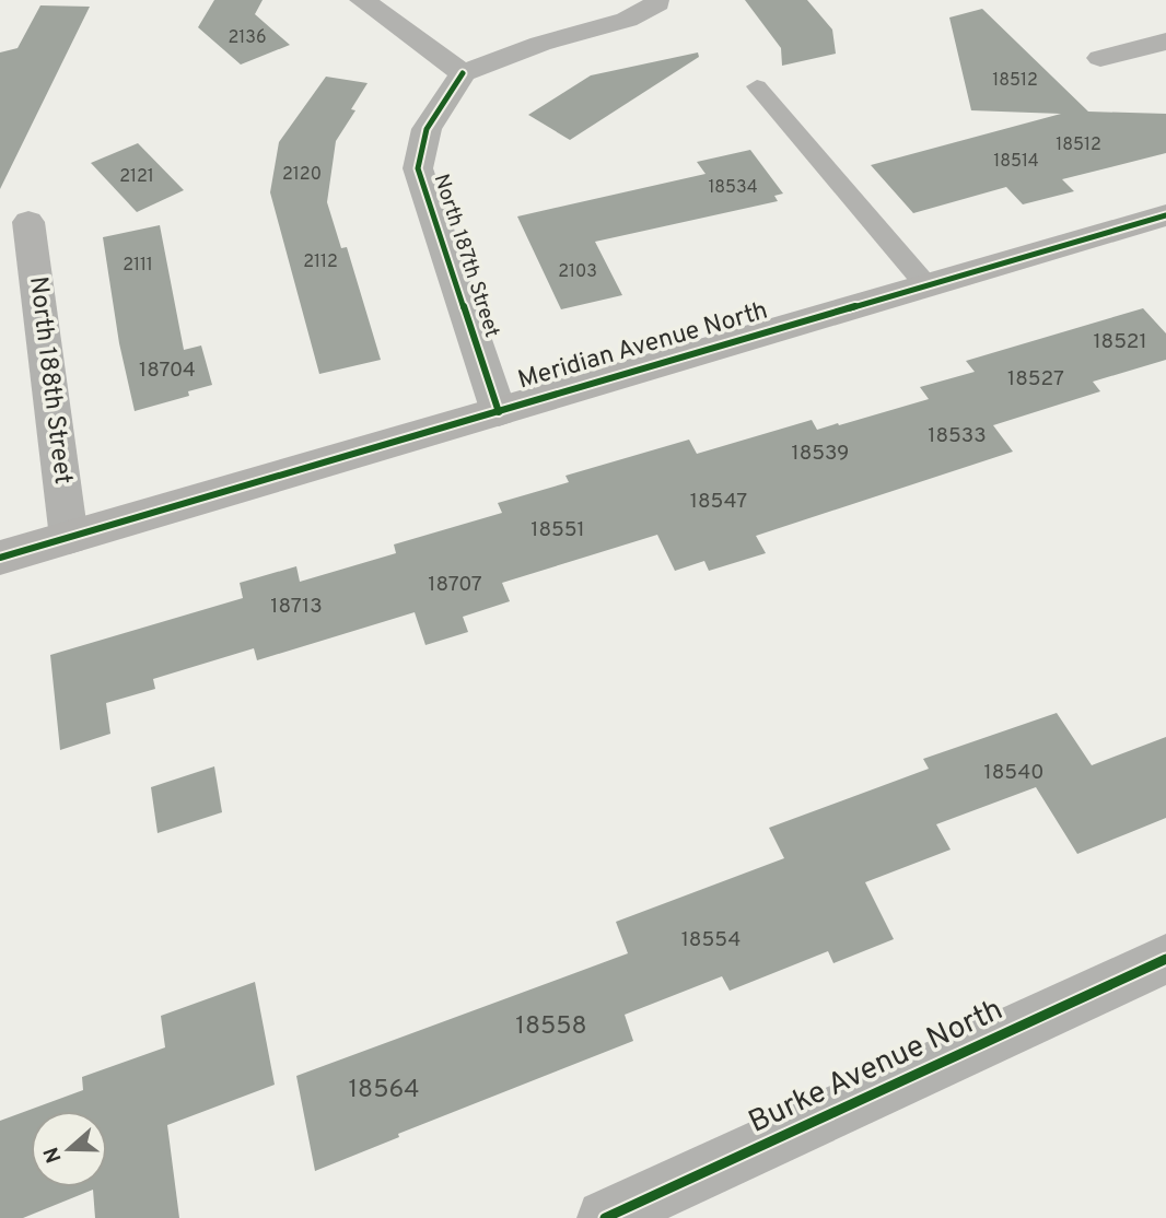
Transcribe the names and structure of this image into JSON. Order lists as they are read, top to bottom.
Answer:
{
  "streets": {
    "street": [
      "North 187th Street",
      "Meridian Avenue North",
      "North 188th Street",
      "Burke Avenue North"
    ]
  },
  "crossings": [
    ["North 187th Street", "Meridian Avenue North"],
    ["Meridian Avenue North", "North 188th Street"]
  ],
  "house_numbers": [
    "2136",
    "18512",
    "18512",
    "18514",
    "2120",
    "2121",
    "18534",
    "2112",
    "2111",
    "2103",
    "18521",
    "18704",
    "18527",
    "18533",
    "18539",
    "18547",
    "18551",
    "18707",
    "18713",
    "18540",
    "18554",
    "18558",
    "18564"
  ],
  "north": "left"
}
